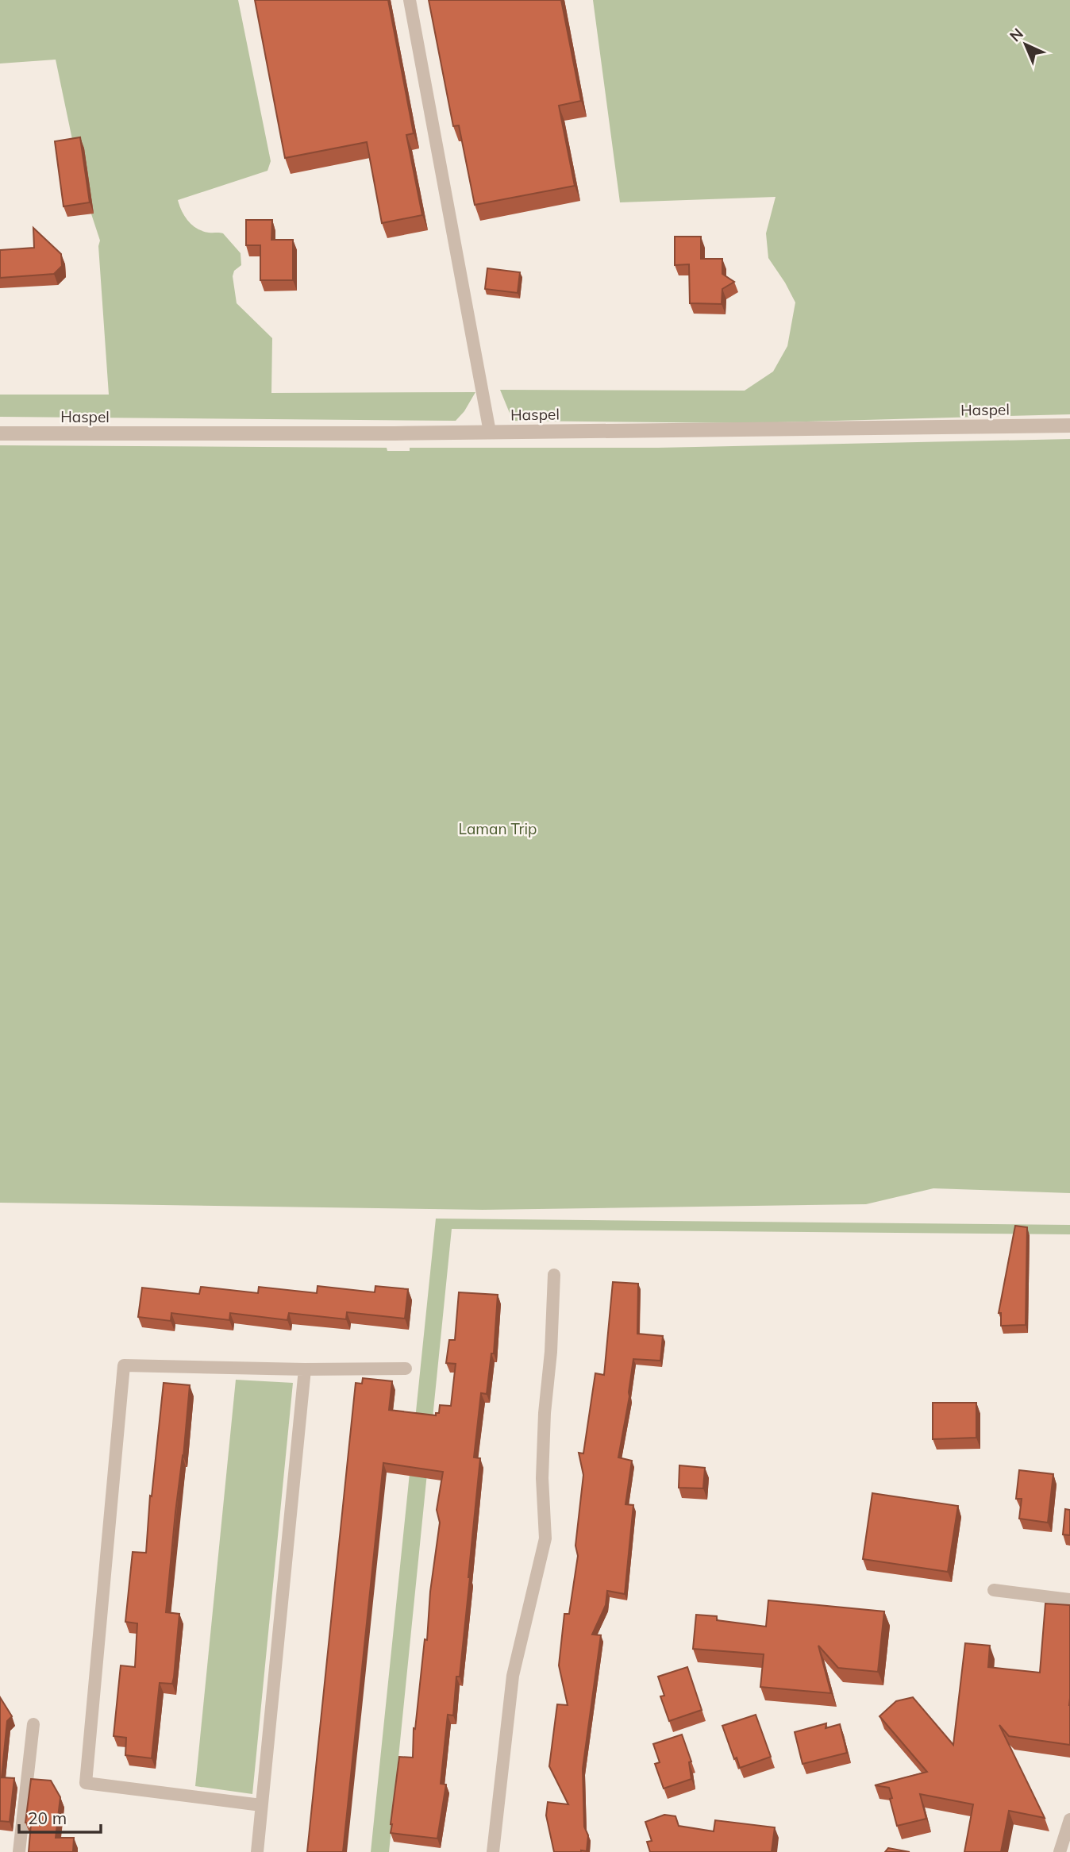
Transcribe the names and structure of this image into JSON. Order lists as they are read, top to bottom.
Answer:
{
  "streets": {
    "street": ["Haspel"]
  },
  "parks": ["Laman Trip"],
  "scale_bar": "20 m",
  "north": "top left"
}
